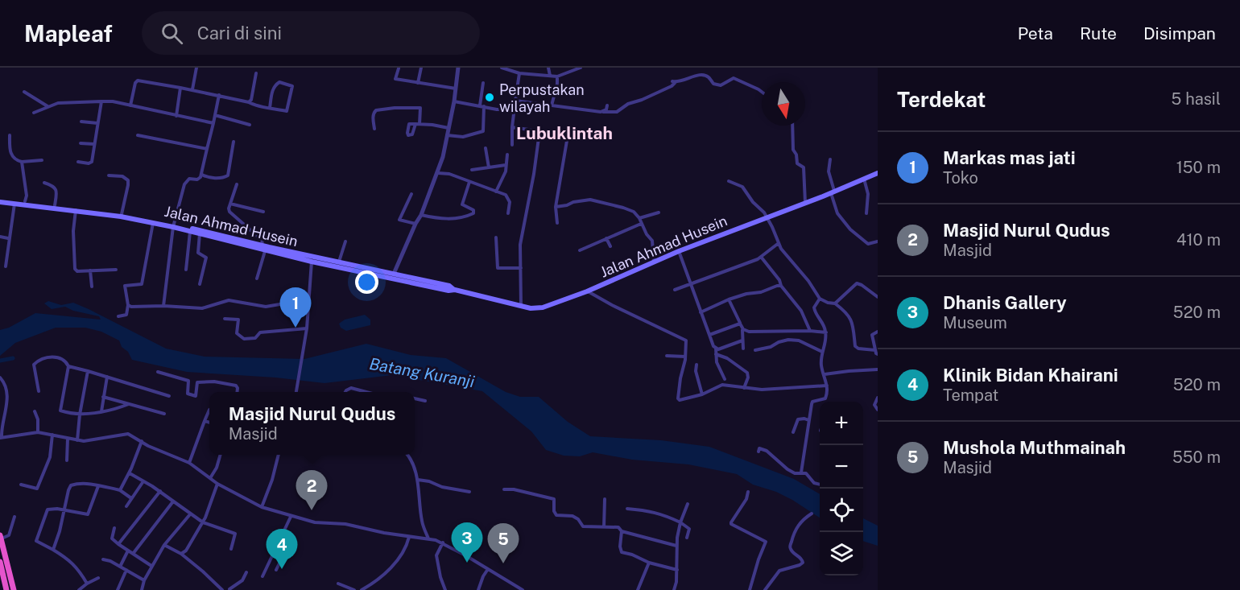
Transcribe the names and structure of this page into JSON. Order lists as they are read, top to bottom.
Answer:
{
  "streets": {
    "main road": ["Jalan Ahmad Husein"]
  },
  "districts": ["Lubuklintah"],
  "water": ["Batang Kuranji"],
  "places": ["Perpustakan wilayah"],
  "north": "bottom",
  "page": {
    "header": "Mapleaf",
    "search": "Cari di sini",
    "nav": ["Peta", "Rute", "Disimpan"],
    "heading": ["Terdekat", "5 hasil"],
    "list": [
      {
        "mark": "1",
        "name": "Markas mas jati",
        "note": "Toko",
        "value": "150 m"
      },
      {
        "mark": "2",
        "name": "Masjid Nurul Qudus",
        "note": "Masjid",
        "value": "410 m"
      },
      {
        "mark": "3",
        "name": "Dhanis Gallery",
        "note": "Museum",
        "value": "520 m"
      },
      {
        "mark": "4",
        "name": "Klinik Bidan Khairani",
        "note": "Tempat",
        "value": "520 m"
      },
      {
        "mark": "5",
        "name": "Mushola Muthmainah",
        "note": "Masjid",
        "value": "550 m"
      }
    ],
    "pins": [
      "1",
      "2",
      "3",
      "5",
      "4"
    ],
    "popup": ["Masjid Nurul Qudus", "Masjid"],
    "map_buttons": ["+", "−"]
  }
}
